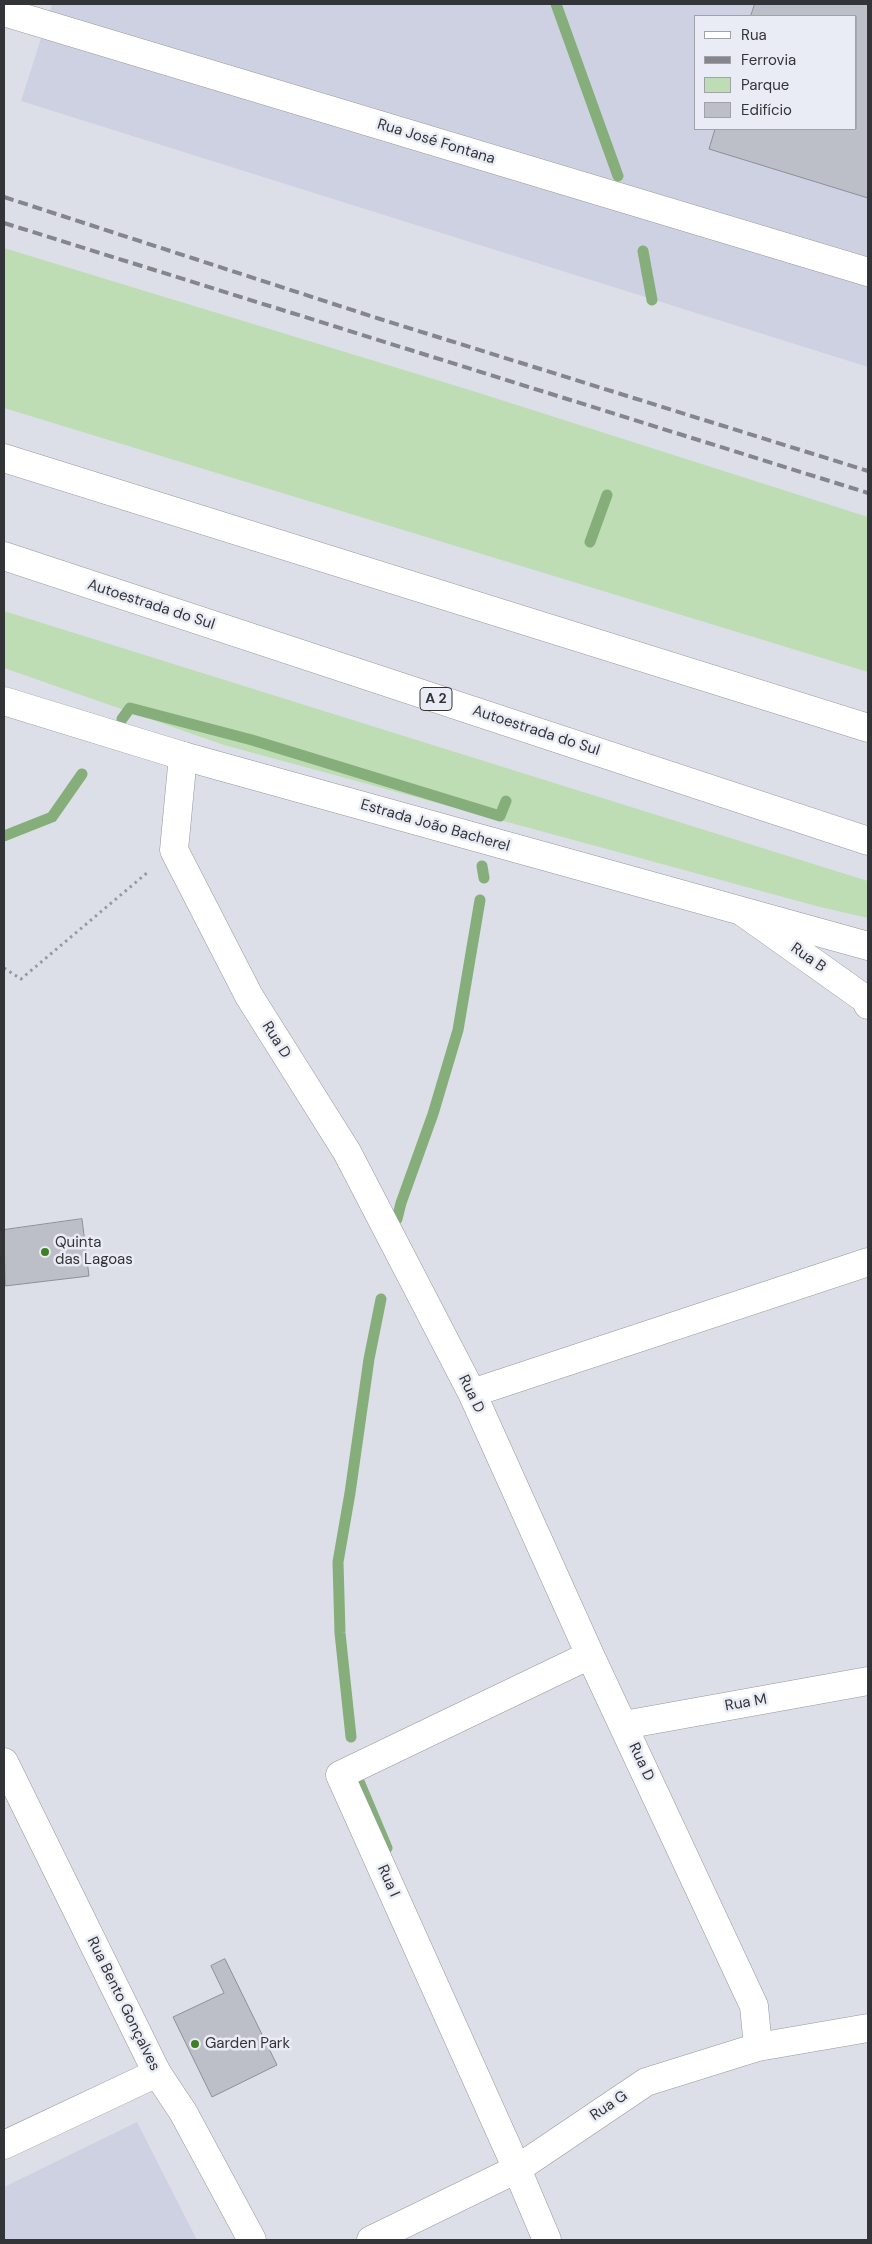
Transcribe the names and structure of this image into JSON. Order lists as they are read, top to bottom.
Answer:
{
  "streets": {
    "main road": [
      "Rua José Fontana",
      "Autoestrada do Sul",
      "A 2",
      "Estrada João Bacherel",
      "Rua B",
      "Rua D",
      "Rua M",
      "Rua I",
      "Rua Bento Gonçalves",
      "Rua G"
    ]
  },
  "crossings": [
    ["Estrada João Bacherel", "Rua B"],
    ["Rua D", "Rua M"],
    ["Rua D", "Rua I"],
    ["Rua D", "Rua G"],
    ["Rua I", "Rua G"]
  ],
  "places": ["Quinta das Lagoas", "Garden Park"],
  "legend": [
    "Rua",
    "Ferrovia",
    "Parque",
    "Edifício"
  ]
}
